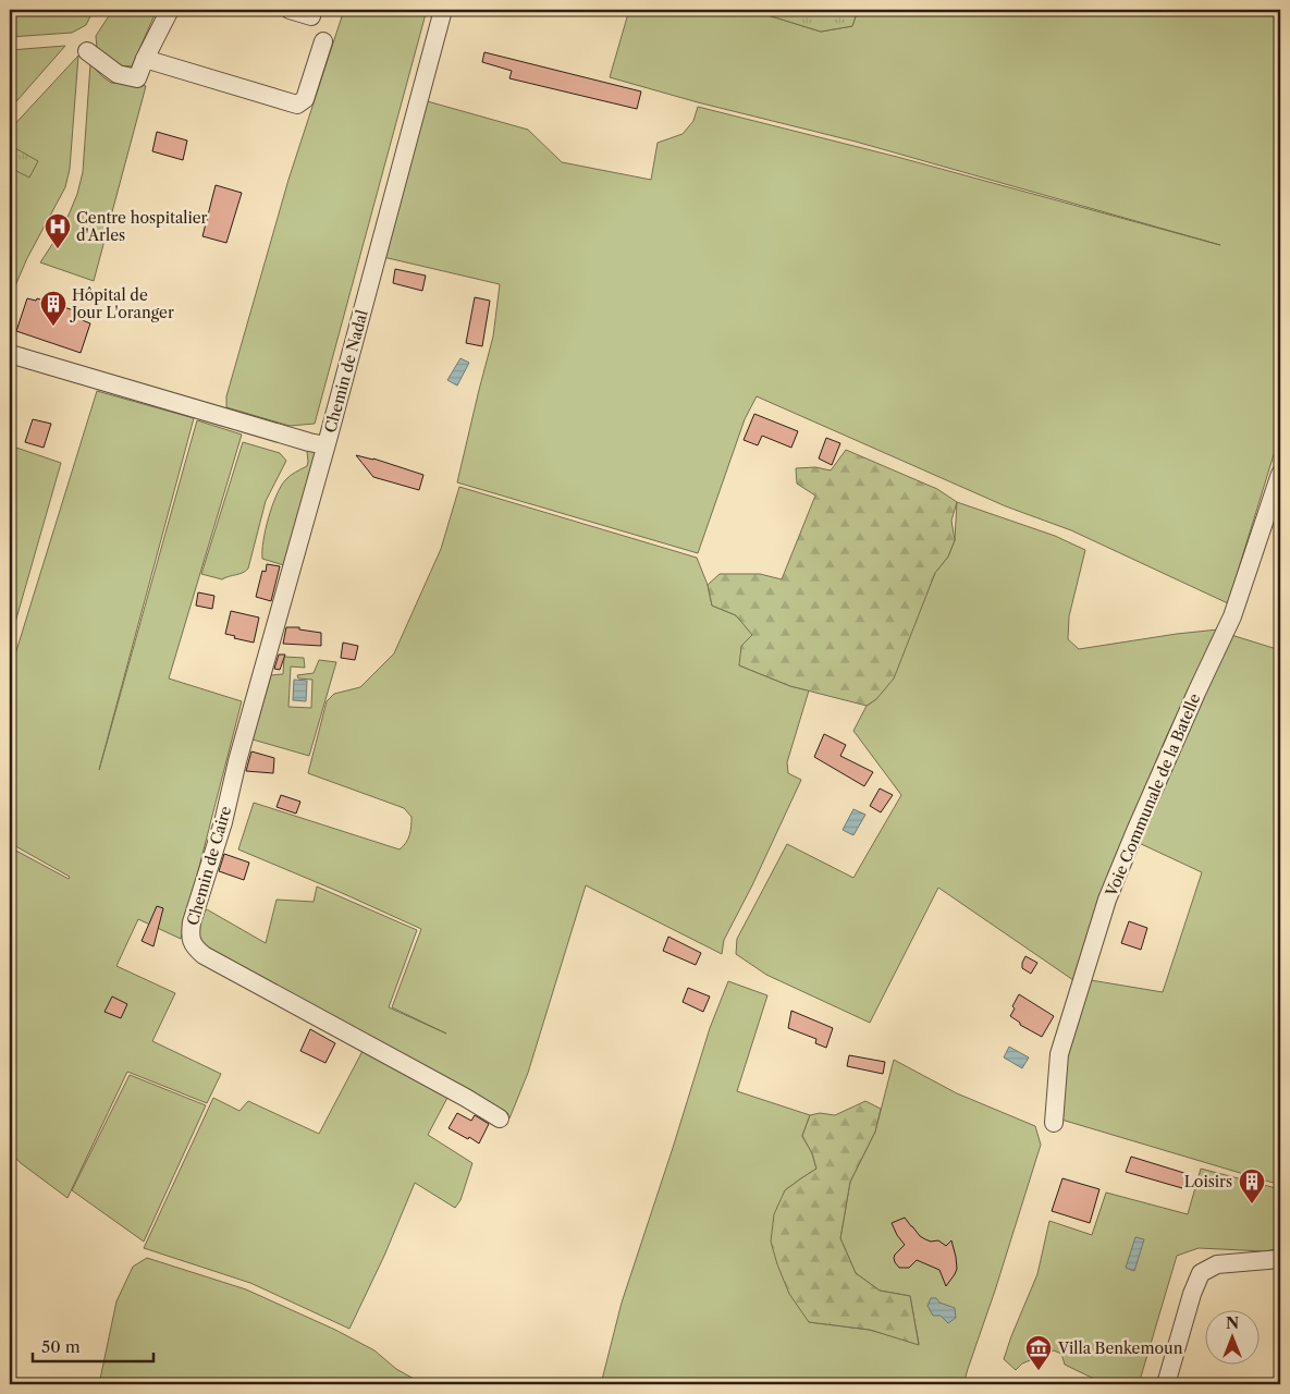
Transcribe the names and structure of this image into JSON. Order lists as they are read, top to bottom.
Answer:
{
  "streets": {
    "street": ["Chemin de Nadal", "Voie Communale de la Batelle", "Chemin de Caire"]
  },
  "crossings": [
    ["Chemin de Nadal", "Chemin de Caire"]
  ],
  "places": {
    "hospital": ["Centre hospitalier d'Arles"],
    "building": ["Hôpital de Jour L'oranger", "Loisirs"],
    "museum": ["Villa Benkemoun"]
  },
  "scale_bar": "50 m",
  "north": "top"
}
